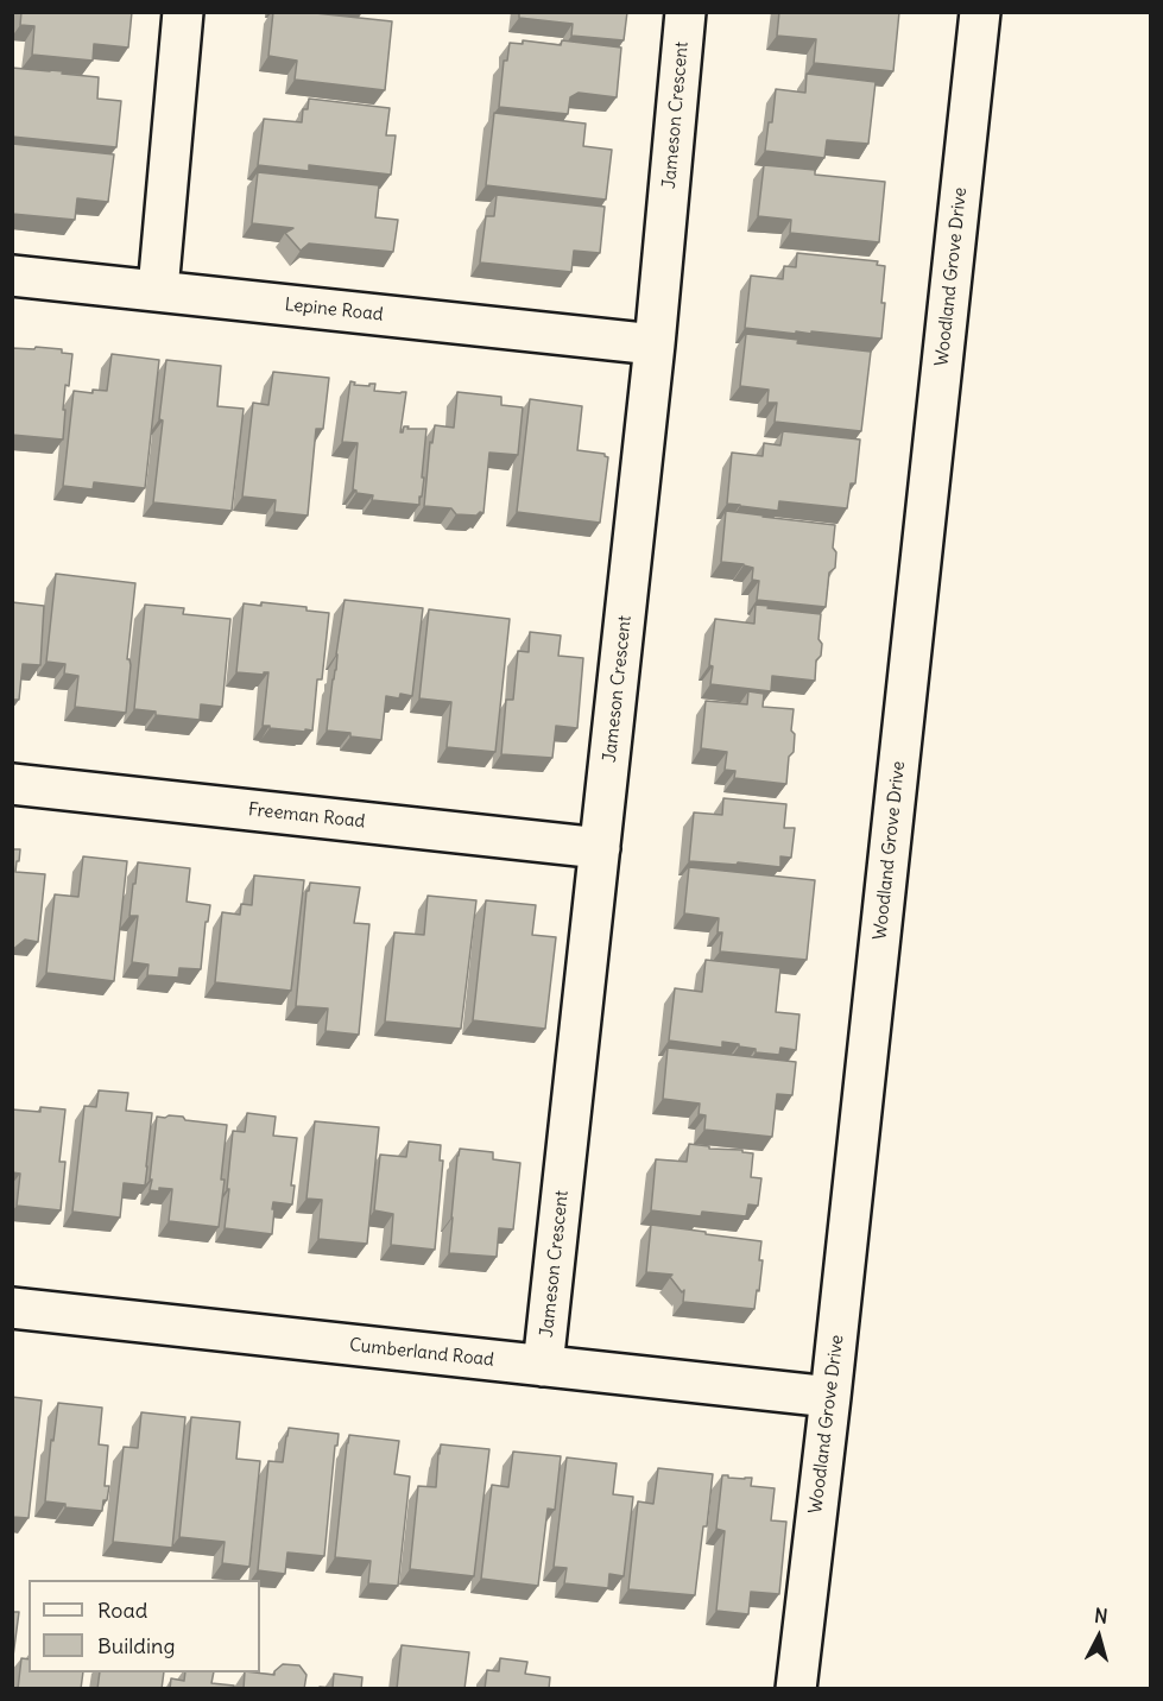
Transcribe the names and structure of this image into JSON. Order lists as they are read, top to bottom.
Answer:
{
  "streets": {
    "street": [
      "Jameson Crescent",
      "Woodland Grove Drive",
      "Lepine Road",
      "Freeman Road",
      "Cumberland Road"
    ]
  },
  "crossings": [
    ["Jameson Crescent", "Lepine Road"],
    ["Jameson Crescent", "Freeman Road"],
    ["Jameson Crescent", "Cumberland Road"],
    ["Woodland Grove Drive", "Cumberland Road"]
  ],
  "legend": ["Road", "Building"],
  "north": "top"
}
